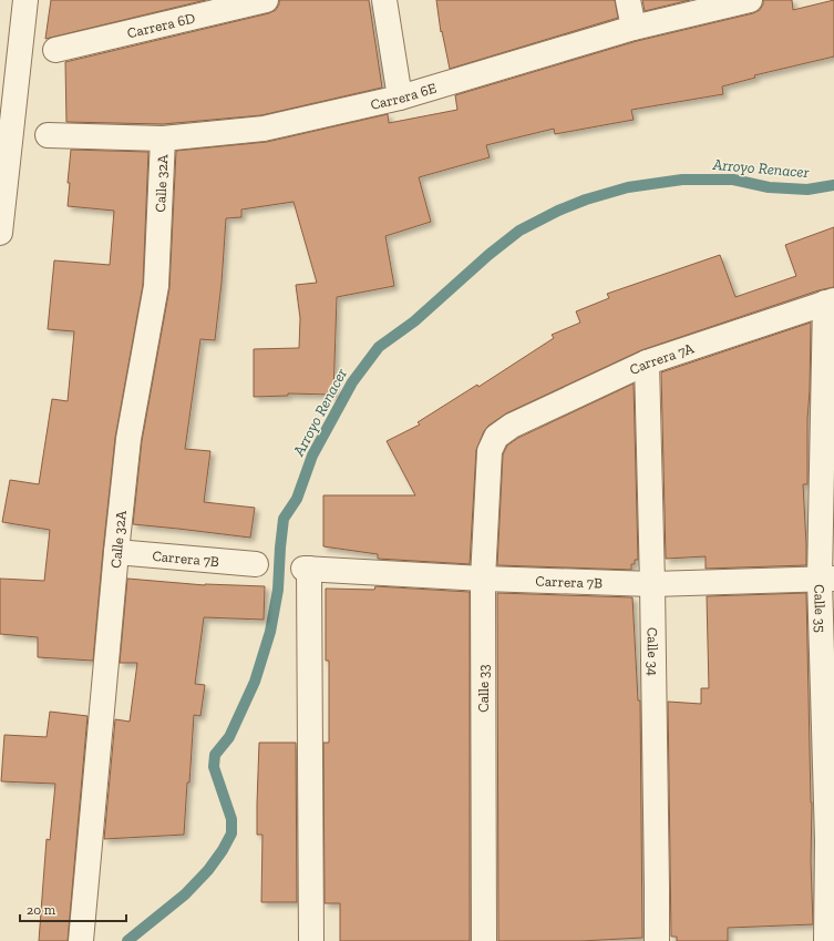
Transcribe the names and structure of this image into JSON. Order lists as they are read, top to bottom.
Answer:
{
  "streets": {
    "street": [
      "Carrera 6D",
      "Carrera 6E",
      "Calle 32A",
      "Carrera 7A",
      "Carrera 7B",
      "Calle 35",
      "Calle 34",
      "Calle 33"
    ]
  },
  "crossings": [
    ["Carrera 6E", "Calle 32A"],
    ["Calle 32A", "Carrera 7B"],
    ["Carrera 7A", "Calle 35"],
    ["Carrera 7A", "Calle 34"],
    ["Carrera 7A", "Calle 33"],
    ["Carrera 7B", "Calle 35"],
    ["Carrera 7B", "Calle 34"],
    ["Carrera 7B", "Calle 33"]
  ],
  "water": ["Arroyo Renacer"],
  "scale_bar": "20 m"
}
